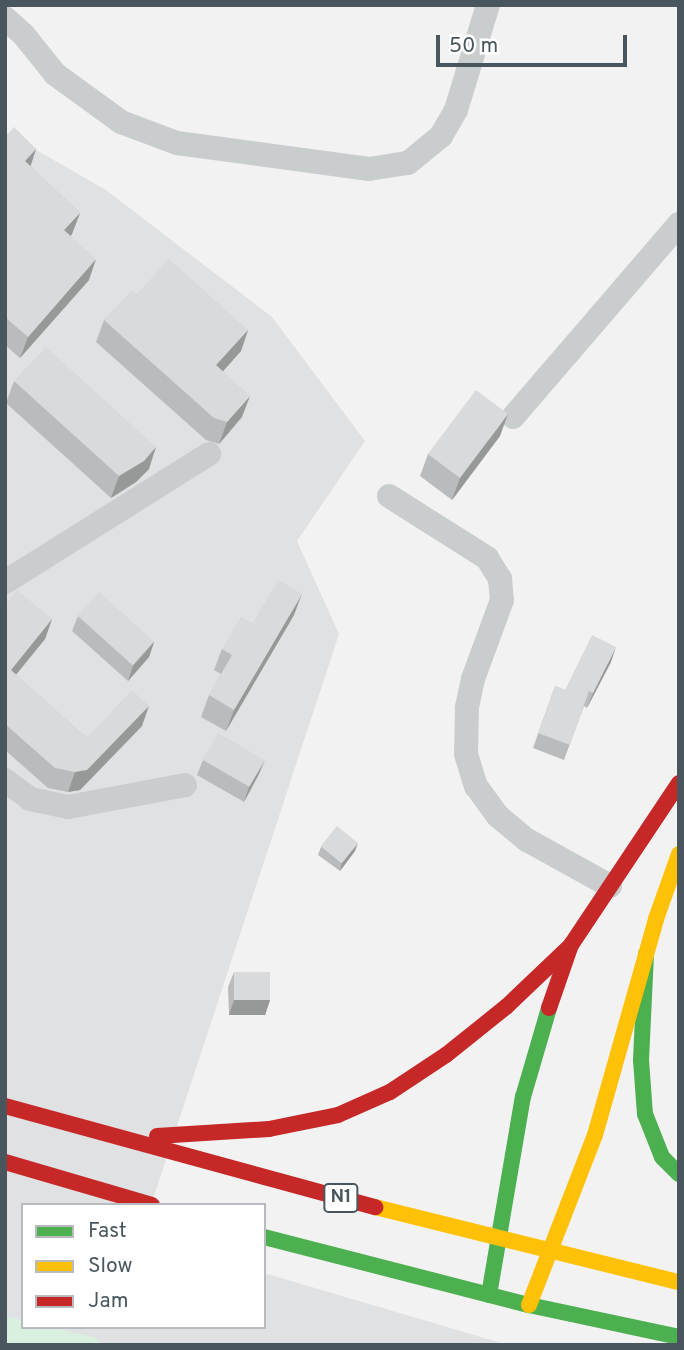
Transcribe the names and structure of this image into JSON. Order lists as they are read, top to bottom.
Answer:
{
  "streets": {
    "main road": ["N1"]
  },
  "legend": ["Fast", "Slow", "Jam"],
  "scale_bar": "50 m"
}
